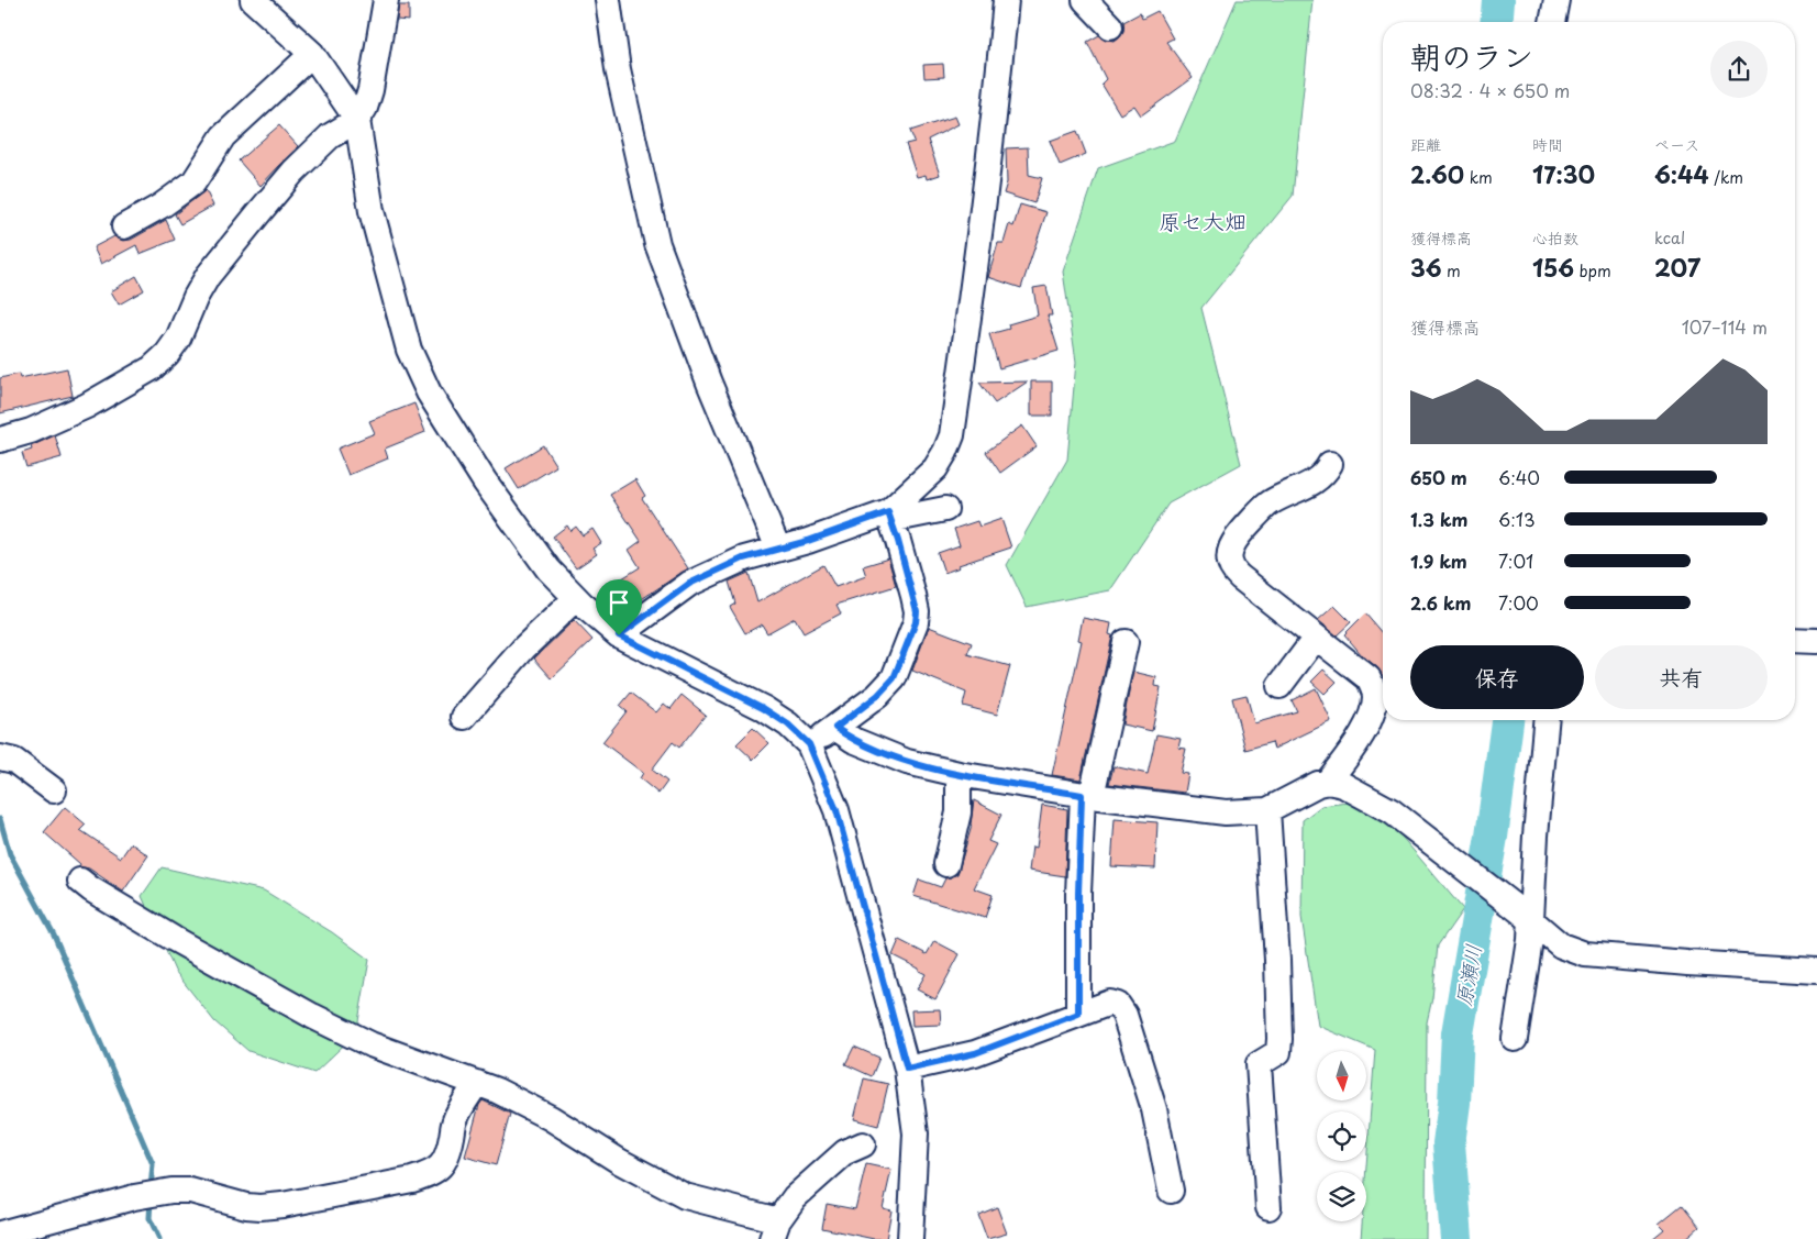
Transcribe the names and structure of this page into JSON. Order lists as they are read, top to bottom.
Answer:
{
  "districts": ["原セ大畑"],
  "water": ["原瀬川"],
  "north": "bottom",
  "page": {
    "heading": ["朝のラン", "08:32 · 4 × 650 m"],
    "stats": [
      ["距離", "2.60 km"],
      ["時間", "17:30"],
      ["ペース", "6:44 /km"],
      ["獲得標高", "36 m"],
      ["心拍数", "156 bpm"],
      ["kcal", "207"]
    ],
    "chart": ["獲得標高", "107–114 m"],
    "list": [
      {
        "name": "650 m",
        "note": "6:40"
      },
      {
        "name": "1.3 km",
        "note": "6:13"
      },
      {
        "name": "1.9 km",
        "note": "7:01"
      },
      {
        "name": "2.6 km",
        "note": "7:00"
      }
    ],
    "buttons": ["保存", "共有"]
  }
}
